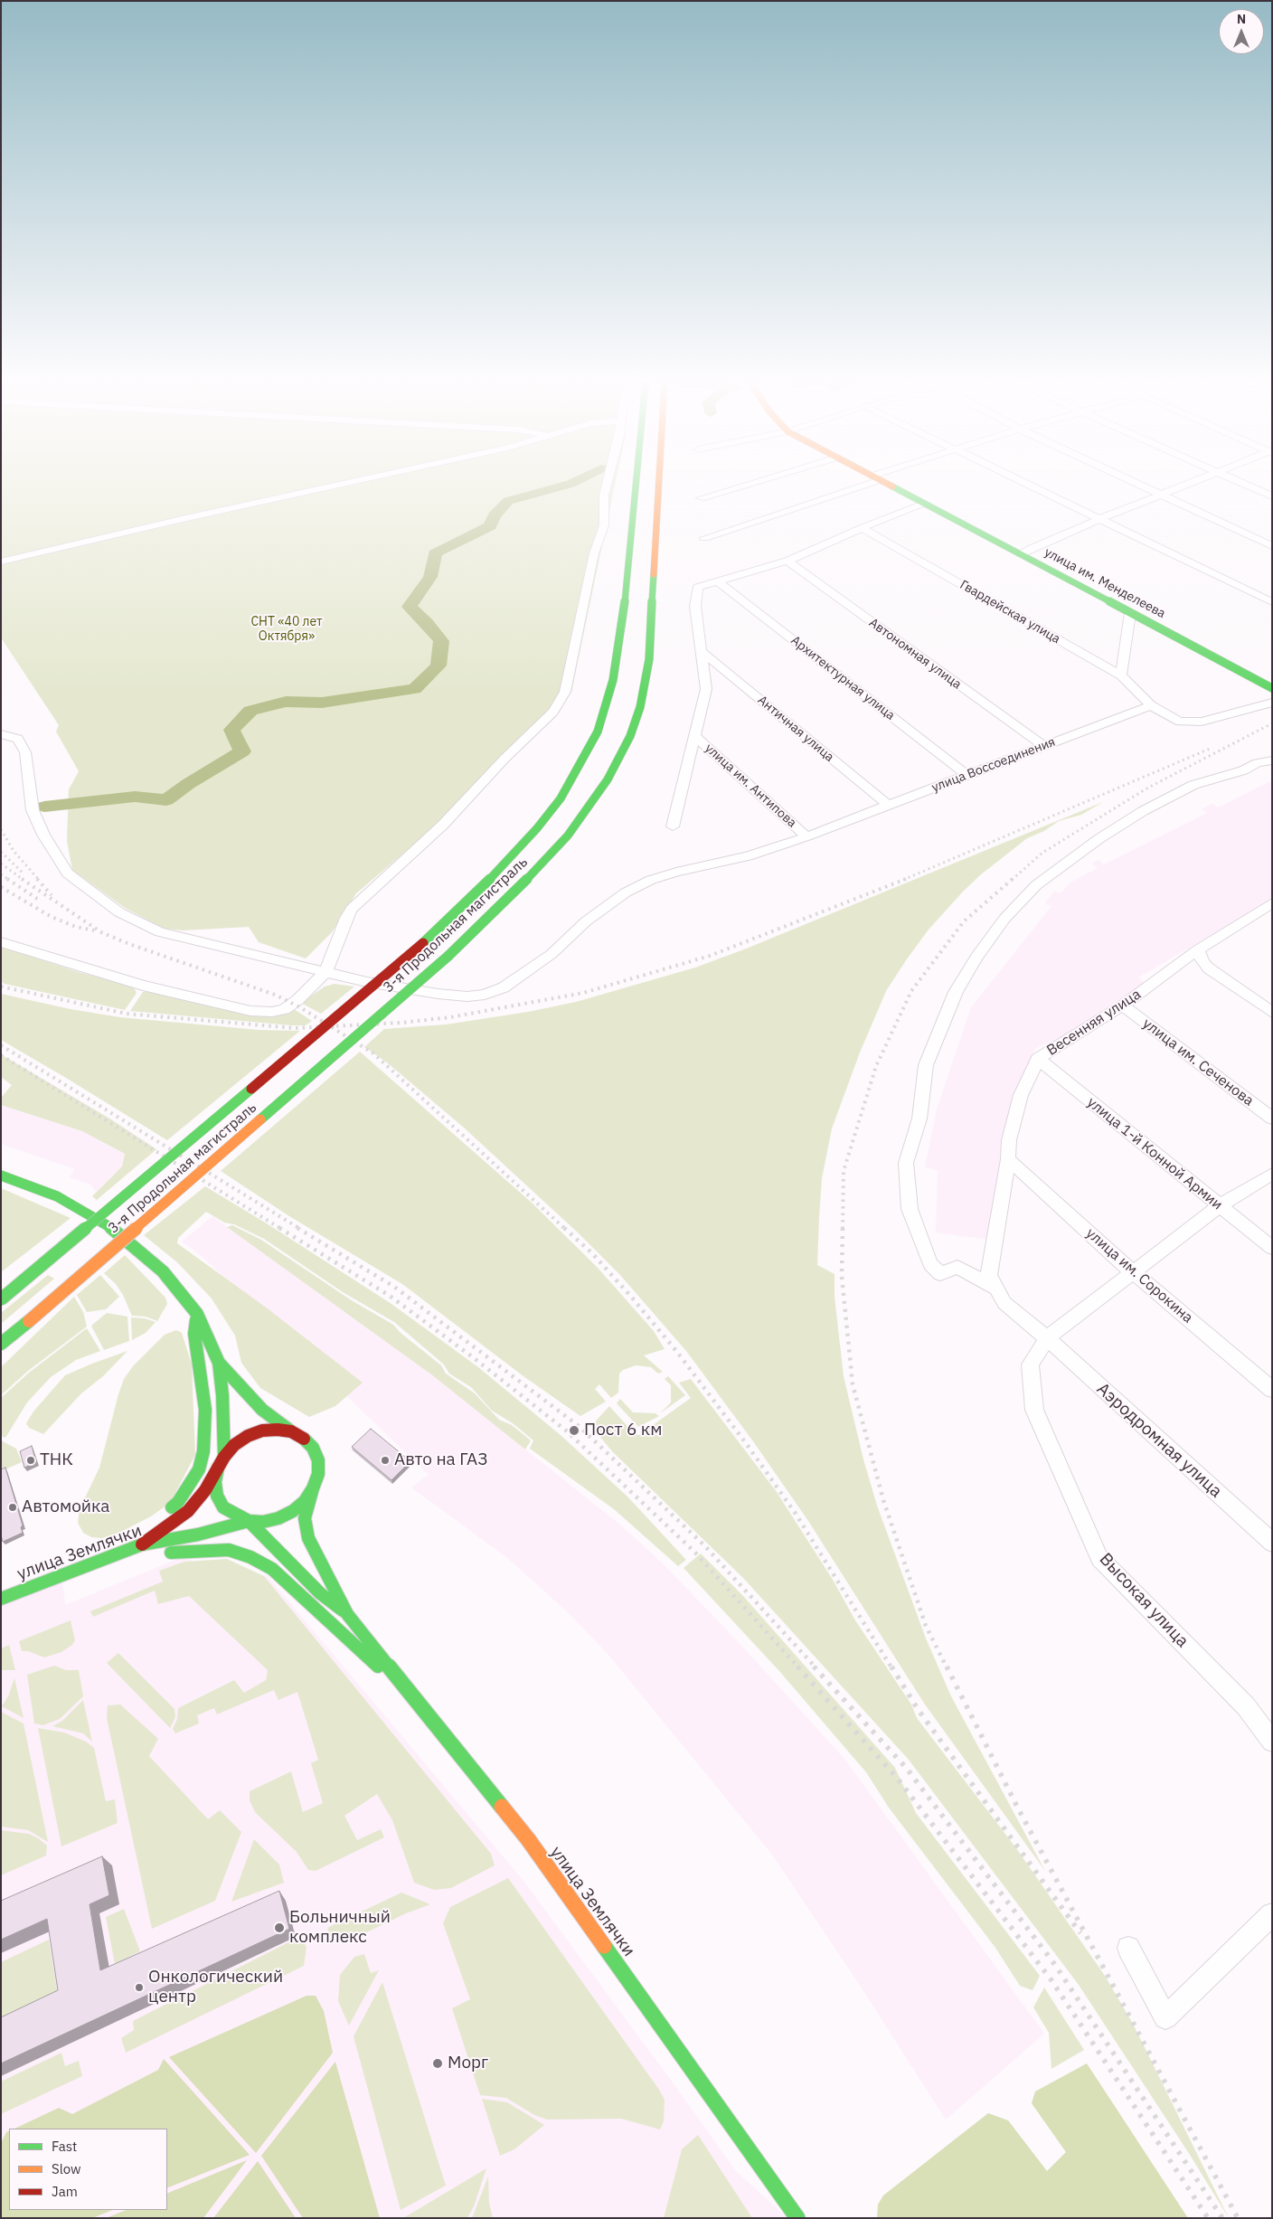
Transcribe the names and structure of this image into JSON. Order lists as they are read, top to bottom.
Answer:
{
  "streets": {
    "main road": ["улица им. Менделеева", "3-я Продольная магистраль", "улица Землячки"],
    "street": [
      "Гвардейская улица",
      "Автономная улица",
      "Архитектурная улица",
      "Античная улица",
      "улица Воссоединения",
      "улица им. Антипова",
      "Весенняя улица",
      "улица им. Сеченова",
      "улица 1-й Конной Армии",
      "улица им. Сорокина",
      "Аэродромная улица",
      "Высокая улица"
    ]
  },
  "crossings": [
    ["Гвардейская улица", "улица Воссоединения"],
    ["Автономная улица", "улица Воссоединения"],
    ["Архитектурная улица", "улица Воссоединения"],
    ["Античная улица", "улица Воссоединения"],
    ["улица Воссоединения", "улица им. Антипова"],
    ["Весенняя улица", "улица им. Сеченова"],
    ["Весенняя улица", "улица 1-й Конной Армии"],
    ["Весенняя улица", "улица им. Сорокина"],
    ["Весенняя улица", "Аэродромная улица"],
    ["Весенняя улица", "Высокая улица"],
    ["улица 1-й Конной Армии", "Высокая улица"],
    ["улица им. Сорокина", "Высокая улица"],
    ["Аэродромная улица", "Высокая улица"]
  ],
  "parks": ["СНТ «40 лет Октября»"],
  "places": [
    "Пост 6 км",
    "ТНК",
    "Авто на ГАЗ",
    "Автомойка",
    "Больничный комплекс",
    "Онкологический центр",
    "Морг"
  ],
  "legend": ["Fast", "Slow", "Jam"],
  "north": "top"
}
